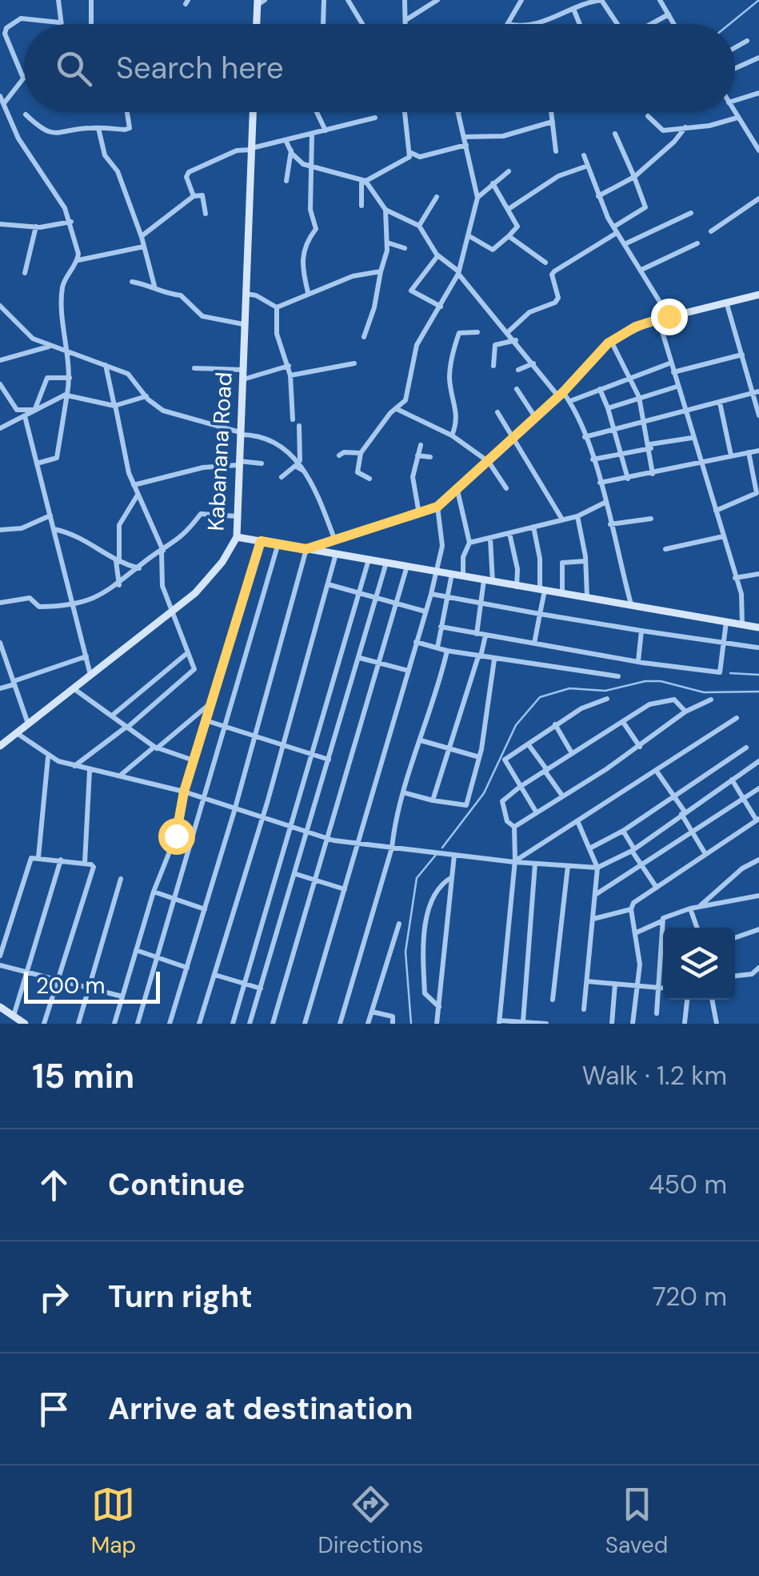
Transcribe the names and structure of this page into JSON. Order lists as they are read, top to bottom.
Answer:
{
  "streets": {
    "street": ["Kabanana Road"]
  },
  "scale_bar": "200 m",
  "page": {
    "search": "Search here",
    "scale": "200 m",
    "heading": ["15 min", "Walk · 1.2 km"],
    "list": [
      ["Continue", "450 m"],
      ["Turn right", "720 m"],
      "Arrive at destination"
    ],
    "nav": ["Map", "Directions", "Saved"]
  }
}
